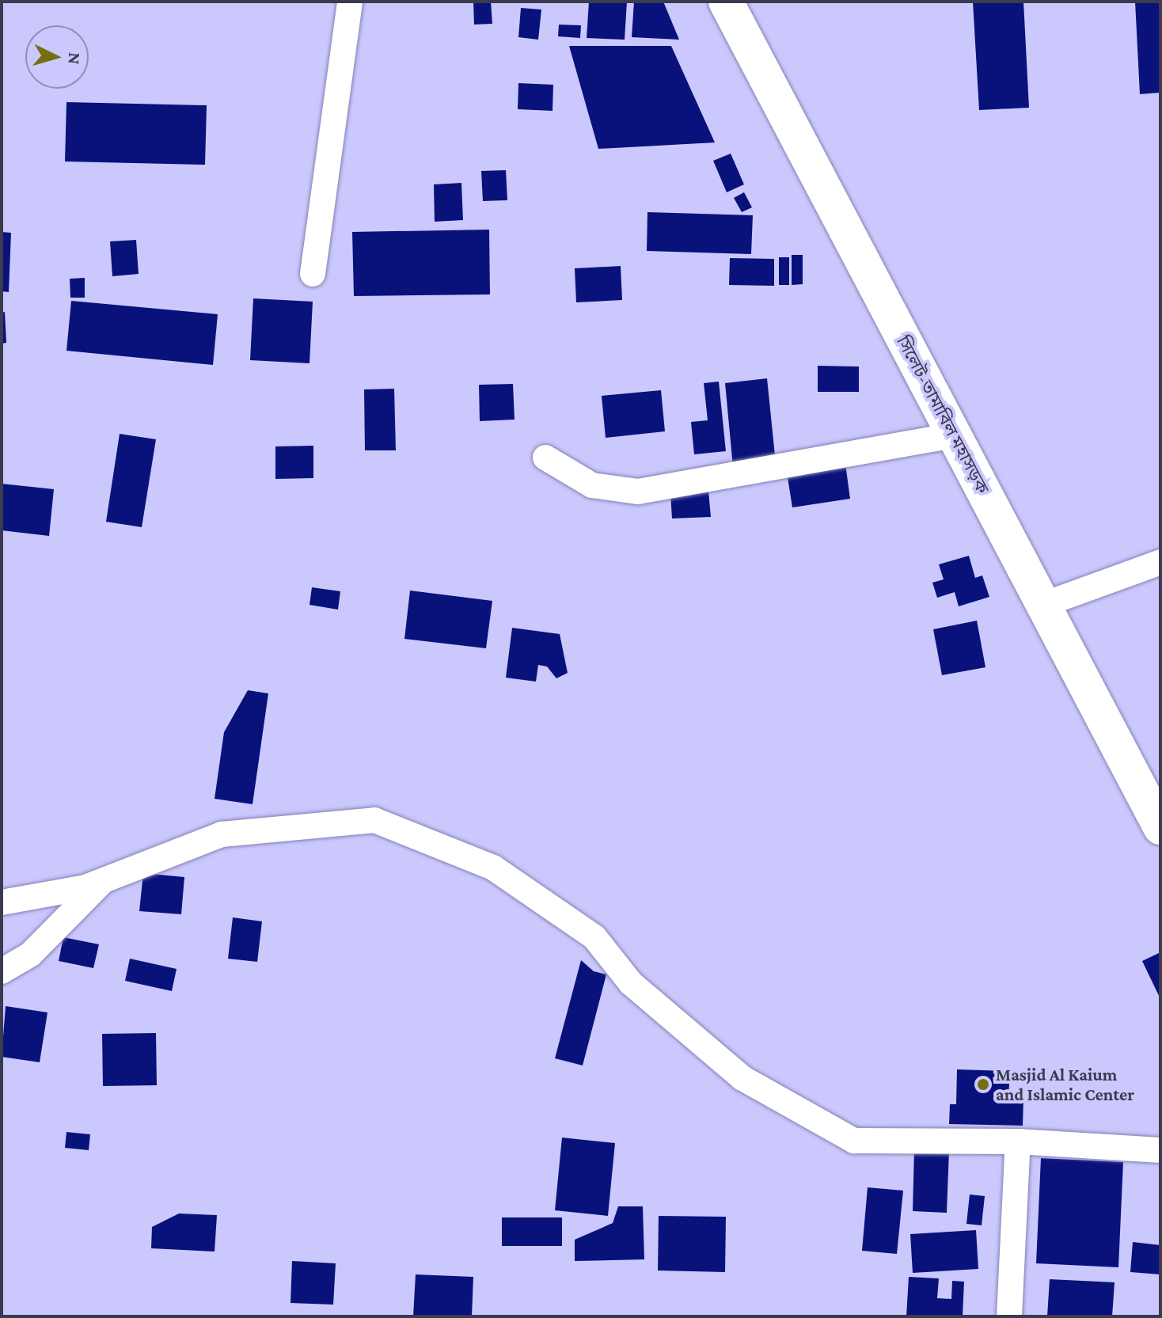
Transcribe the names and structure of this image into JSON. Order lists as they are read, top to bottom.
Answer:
{
  "streets": {
    "highway": ["সিলেট-তামাবিল মহাসড়ক"]
  },
  "places": ["Masjid Al Kaium and Islamic Center"],
  "north": "right"
}
